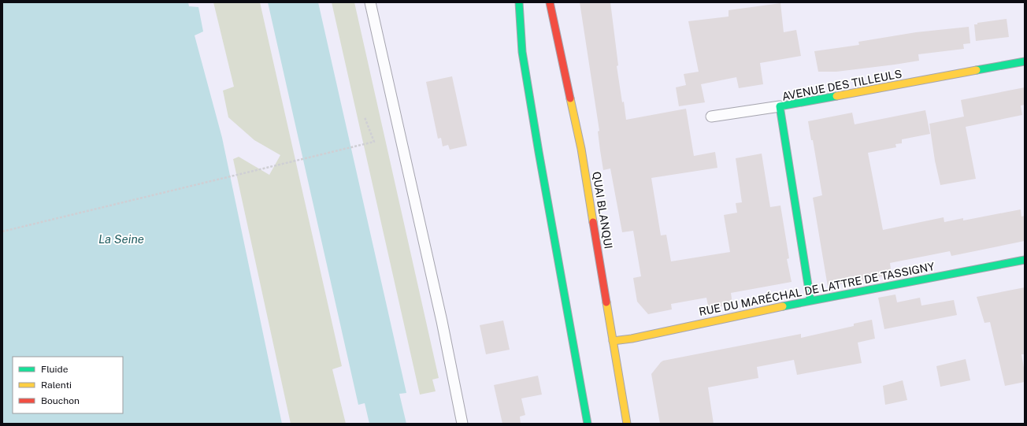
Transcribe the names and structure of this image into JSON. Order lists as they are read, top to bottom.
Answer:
{
  "streets": {
    "street": ["AVENUE DES TILLEULS", "QUAI BLANQUI", "RUE DU MARÉCHAL DE LATTRE DE TASSIGNY"]
  },
  "crossings": [
    ["AVENUE DES TILLEULS", "RUE DU MARÉCHAL DE LATTRE DE TASSIGNY"],
    ["QUAI BLANQUI", "RUE DU MARÉCHAL DE LATTRE DE TASSIGNY"]
  ],
  "water": ["La Seine"],
  "legend": ["Fluide", "Ralenti", "Bouchon"]
}
